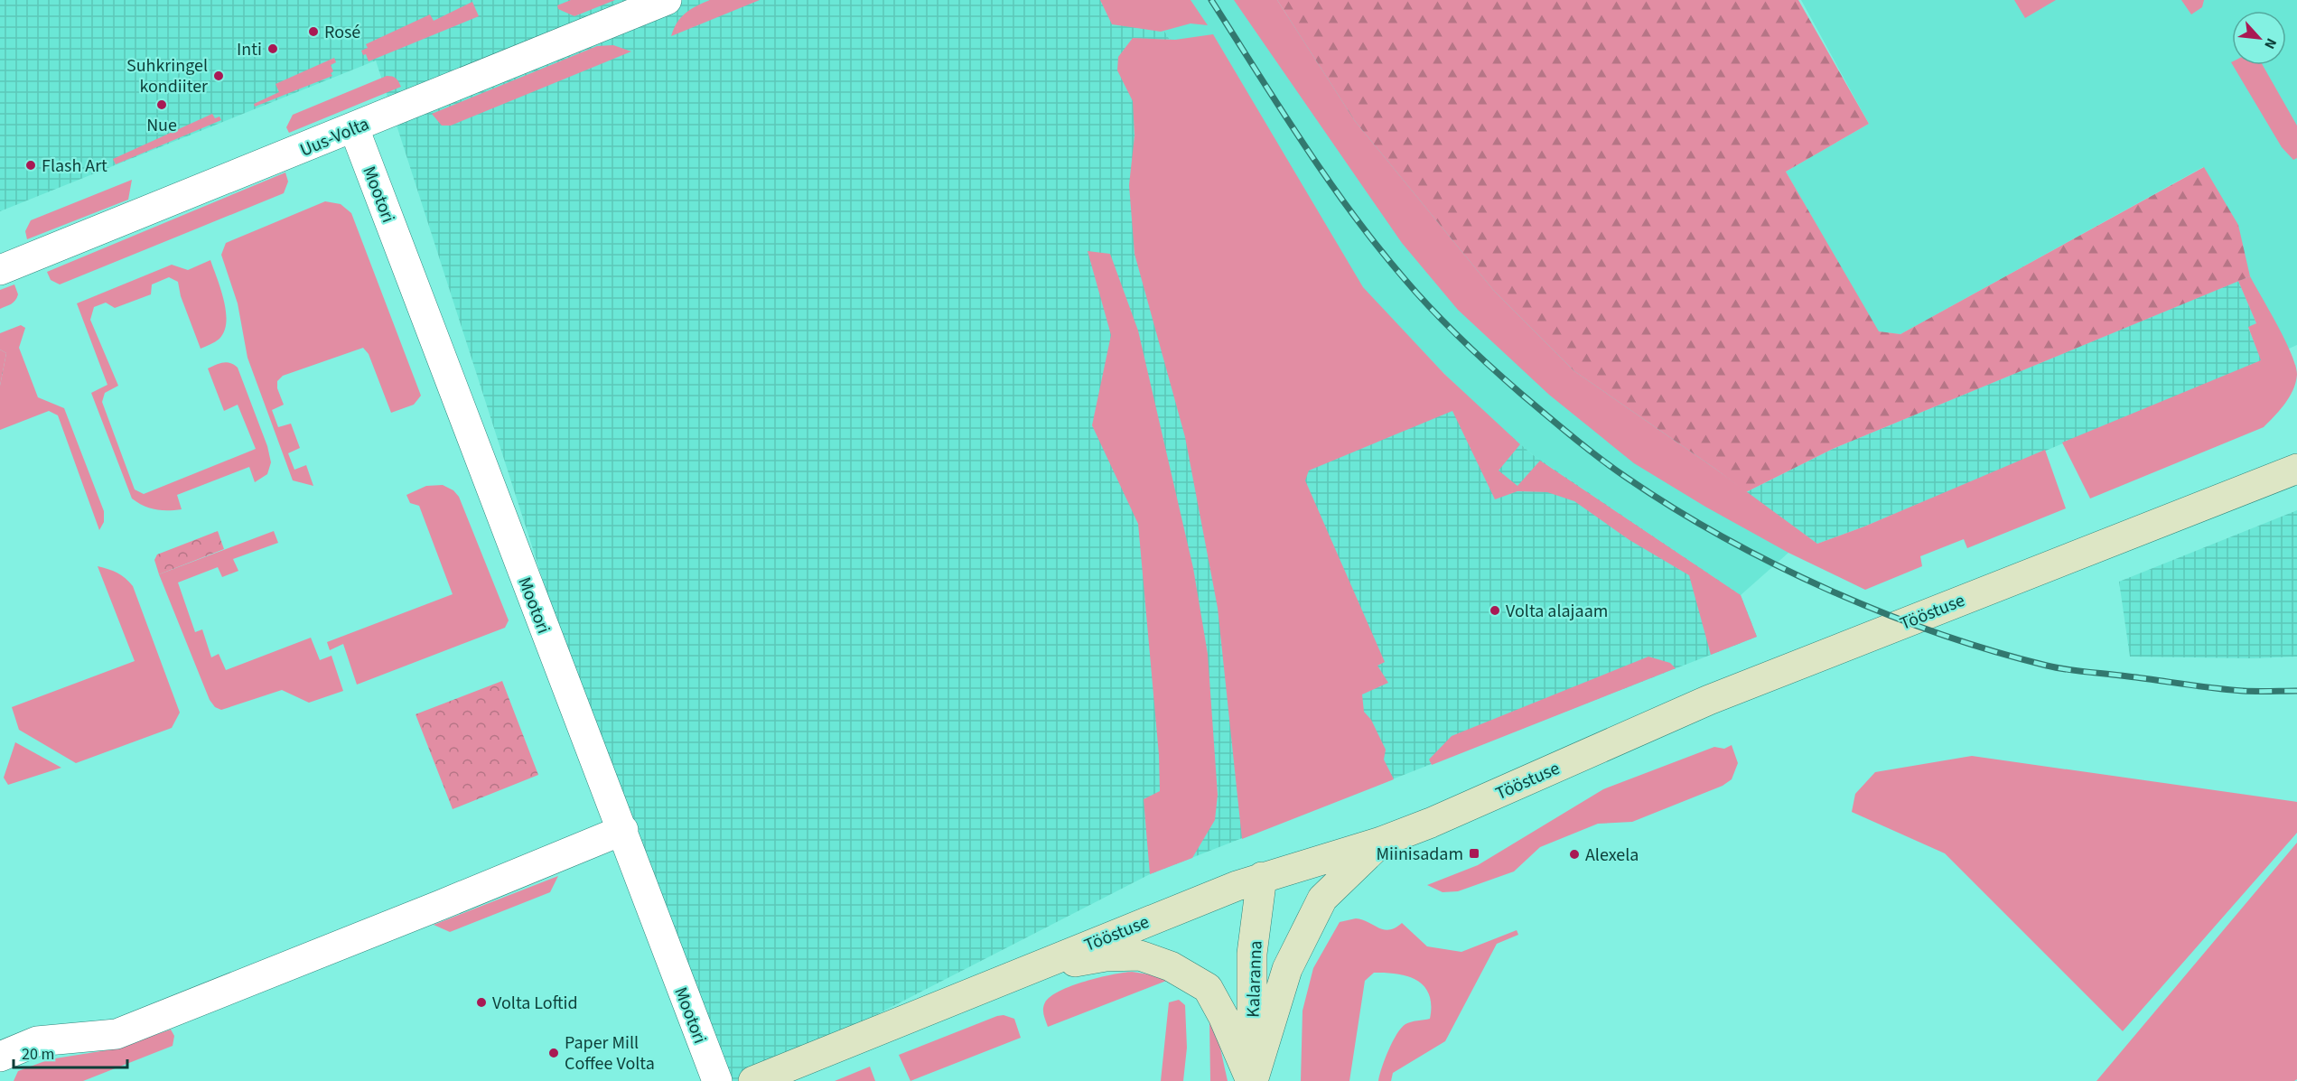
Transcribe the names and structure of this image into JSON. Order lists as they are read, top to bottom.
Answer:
{
  "streets": {
    "street": [
      "Uus-Volta",
      "Mootori",
      "Tööstuse",
      "Kalaranna"
    ]
  },
  "crossings": [
    ["Uus-Volta", "Mootori"],
    ["Tööstuse", "Kalaranna"]
  ],
  "places": {
    "other": [
      "Rosé",
      "Inti",
      "Suhkringel kondiiter",
      "Nue",
      "Flash Art",
      "Volta alajaam",
      "Alexela",
      "Volta Loftid",
      "Paper Mill Coffee Volta"
    ],
    "transit": ["Miinisadam"]
  },
  "scale_bar": "20 m",
  "north": "bottom right"
}
